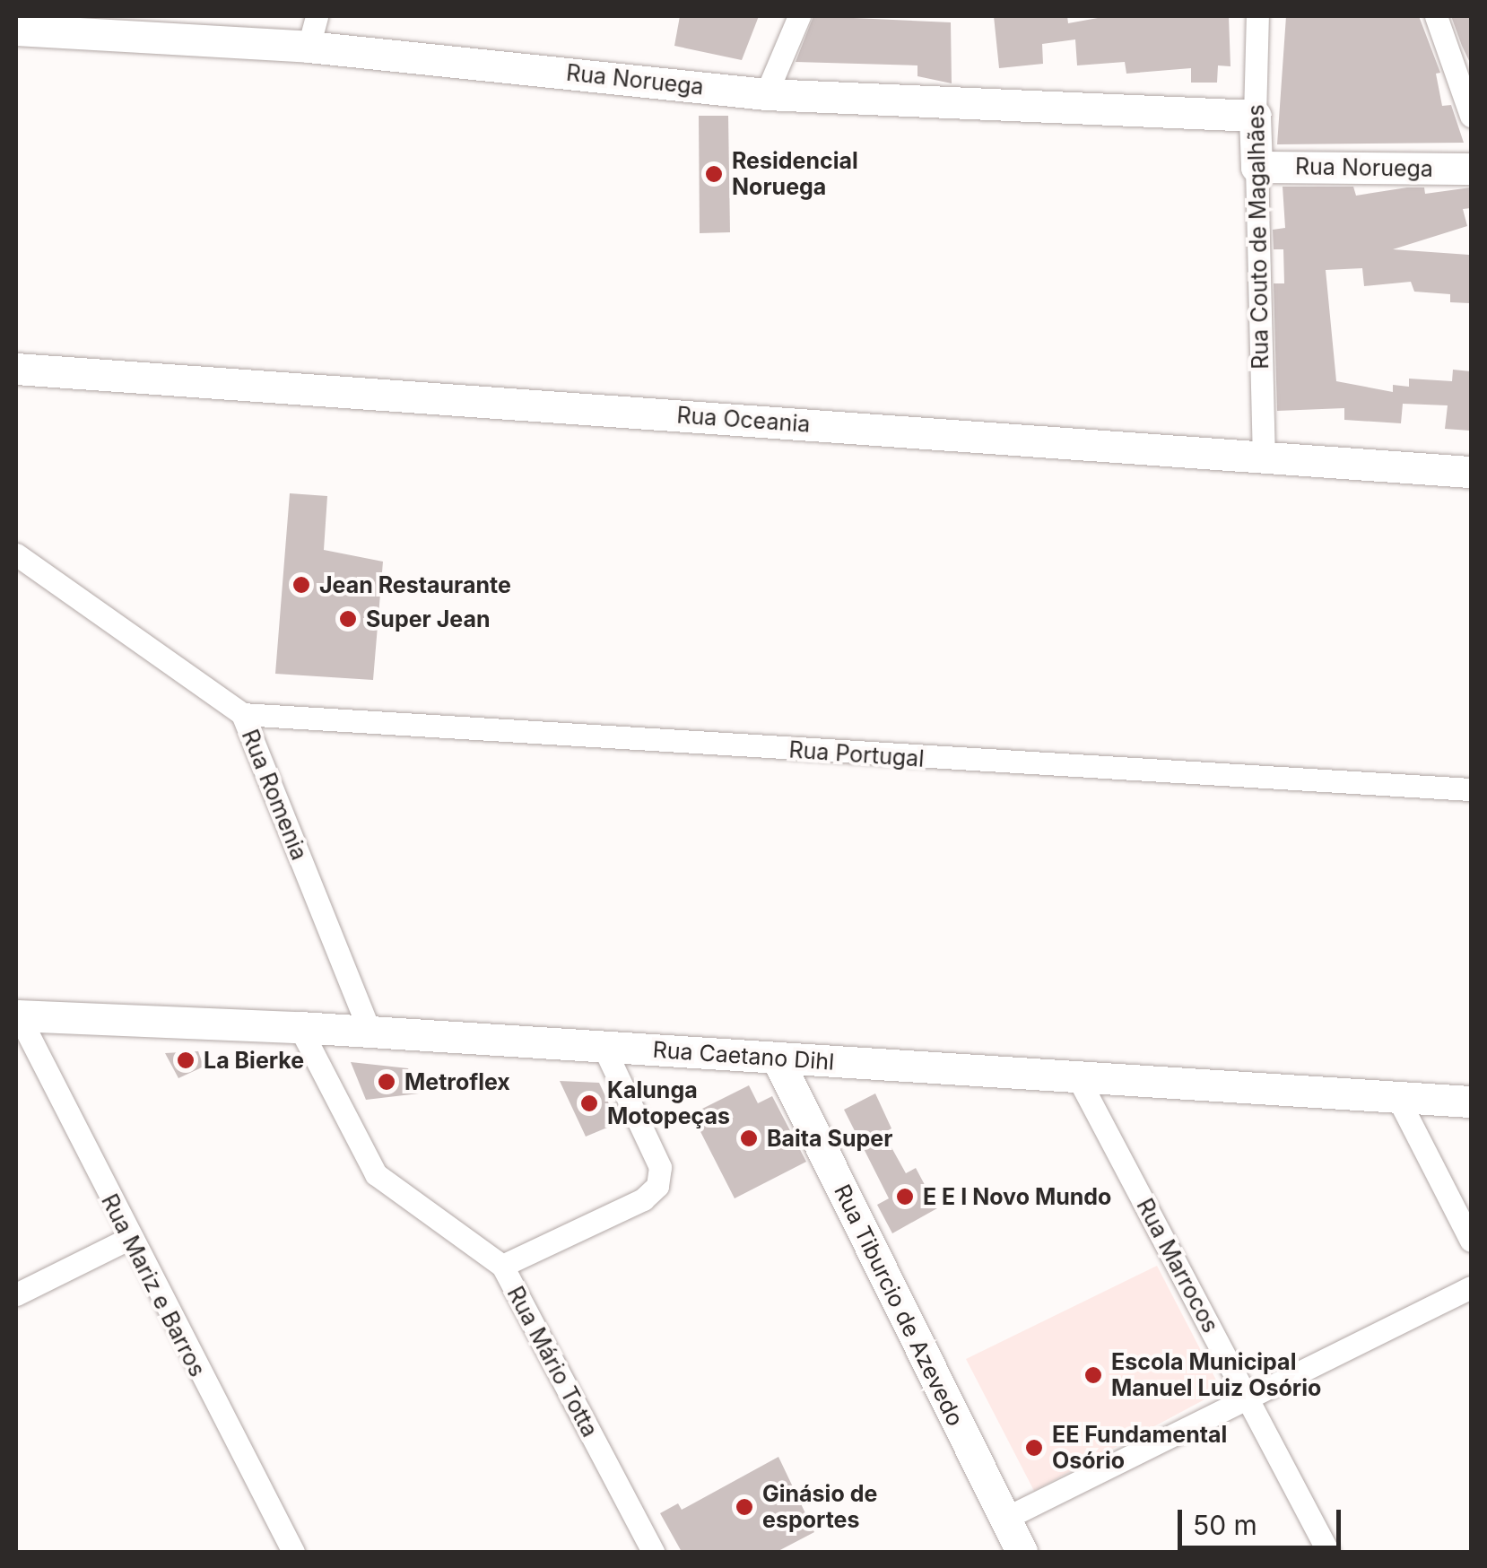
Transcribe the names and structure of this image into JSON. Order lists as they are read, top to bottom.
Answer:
{
  "streets": {
    "street": [
      "Rua Noruega",
      "Rua Couto de Magalhães",
      "Rua Oceania",
      "Rua Portugal",
      "Rua Romenia",
      "Rua Caetano Dihl",
      "Rua Marrocos",
      "Rua Mariz e Barros",
      "Rua Tiburcio de Azevedo",
      "Rua Mário Totta"
    ]
  },
  "crossings": [
    ["Rua Noruega", "Rua Couto de Magalhães"],
    ["Rua Couto de Magalhães", "Rua Oceania"],
    ["Rua Portugal", "Rua Romenia"],
    ["Rua Romenia", "Rua Caetano Dihl"],
    ["Rua Caetano Dihl", "Rua Marrocos"],
    ["Rua Caetano Dihl", "Rua Mariz e Barros"],
    ["Rua Caetano Dihl", "Rua Tiburcio de Azevedo"],
    ["Rua Caetano Dihl", "Rua Mário Totta"]
  ],
  "places": [
    "Residencial Noruega",
    "Jean Restaurante",
    "Super Jean",
    "La Bierke",
    "Metroflex",
    "Kalunga Motopeças",
    "Baita Super",
    "E E I Novo Mundo",
    "Escola Municipal Manuel Luiz Osório",
    "EE Fundamental Osório",
    "Ginásio de esportes"
  ],
  "scale_bar": "50 m"
}
